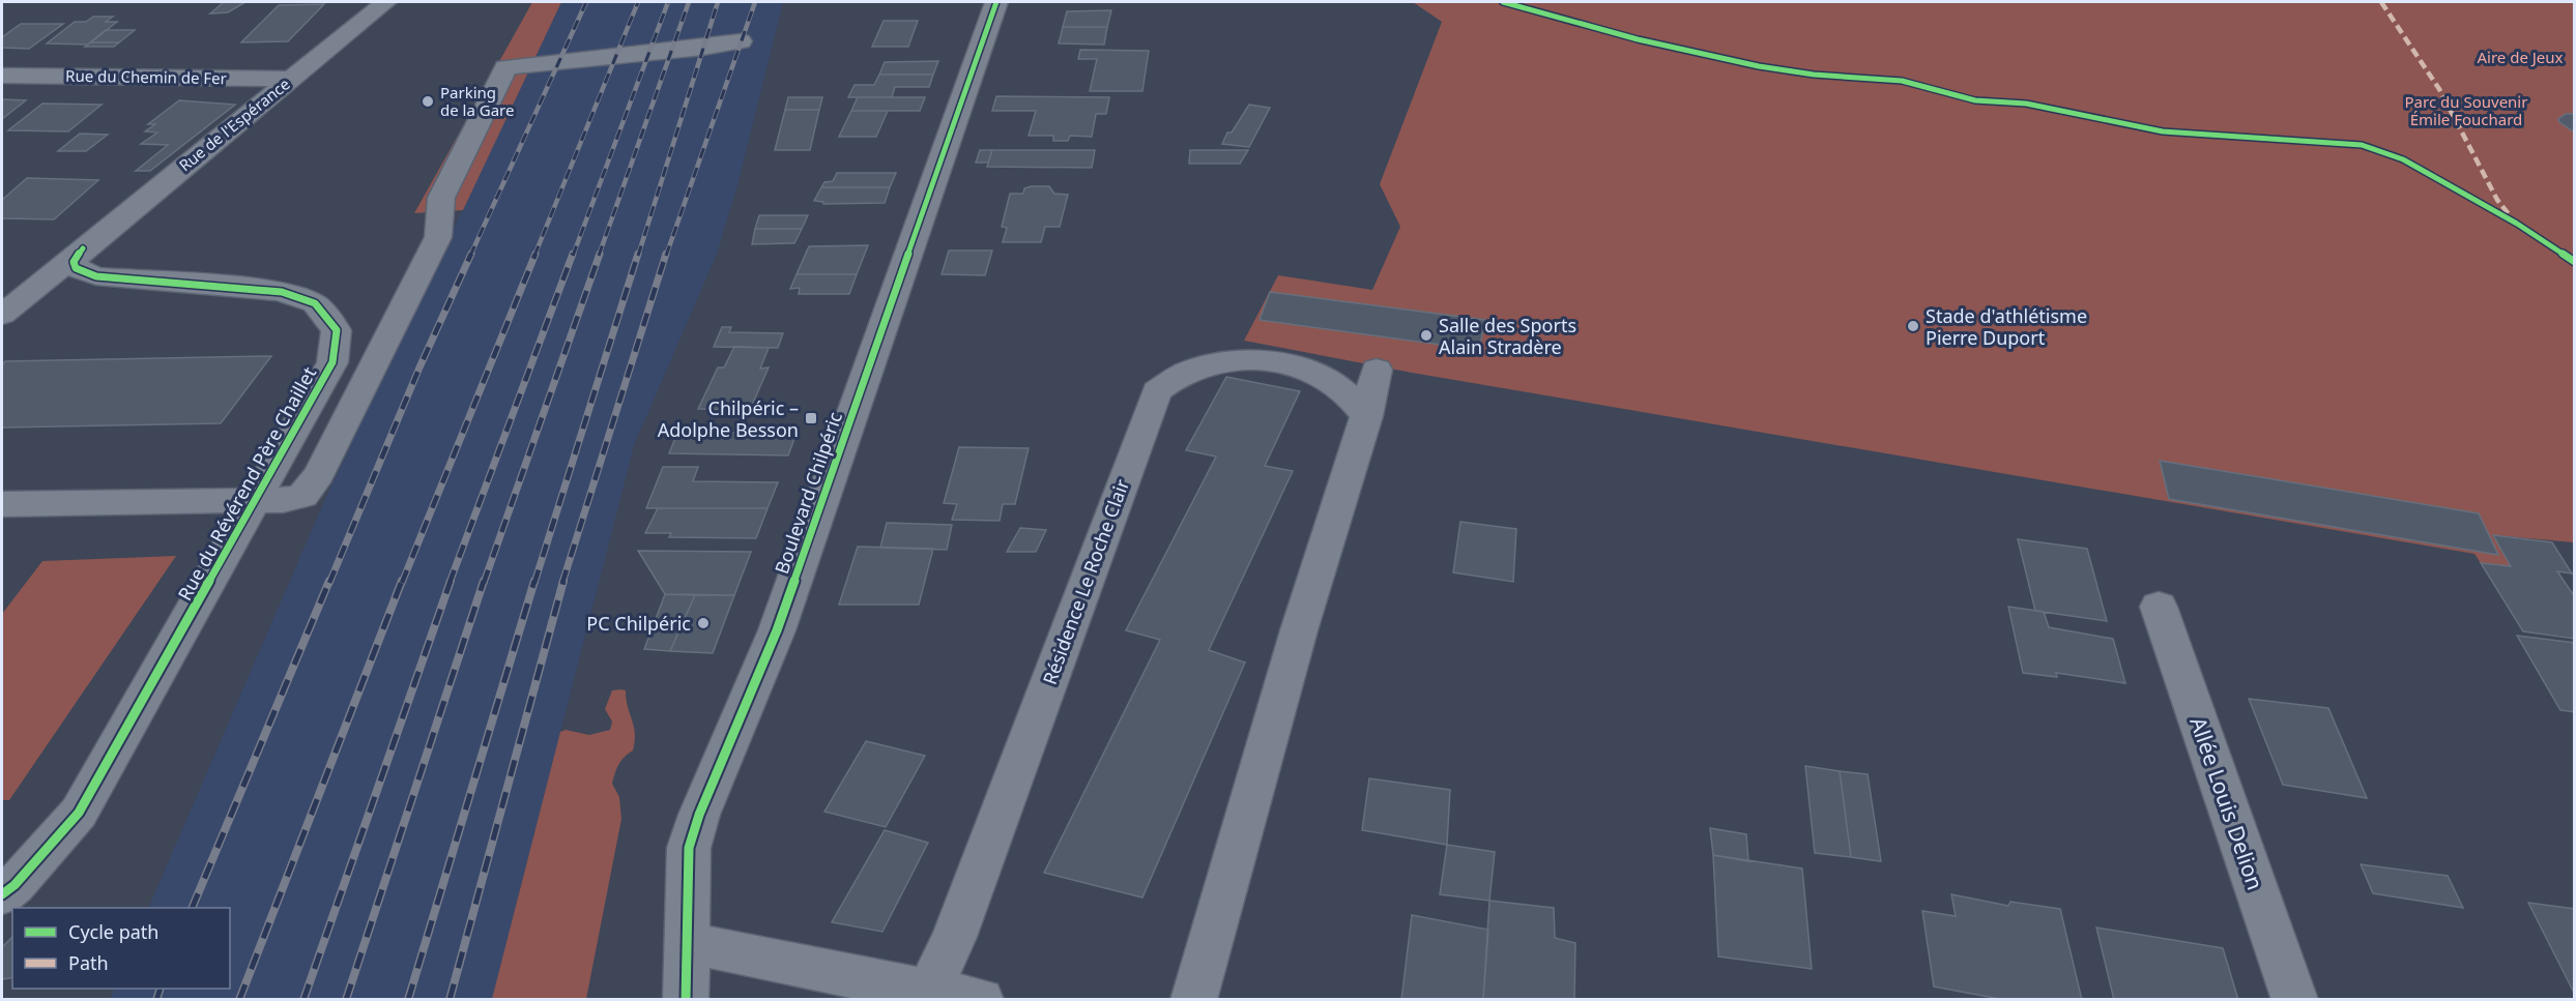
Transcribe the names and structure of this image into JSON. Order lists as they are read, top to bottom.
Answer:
{
  "streets": {
    "street": [
      "Rue du Chemin de Fer",
      "Rue de l'Espérance",
      "Rue du Révérend Père Chaillet",
      "Boulevard Chilpéric",
      "Résidence Le Roche Clair",
      "Allée Louis Delion"
    ]
  },
  "crossings": [
    ["Rue du Chemin de Fer", "Rue de l'Espérance"],
    ["Rue de l'Espérance", "Rue du Révérend Père Chaillet"]
  ],
  "parks": ["Aire de Jeux", "Parc du Souvenir Émile Fouchard"],
  "places": {
    "other": [
      "Parking de la Gare",
      "Stade d'athlétisme Pierre Duport",
      "Salle des Sports Alain Stradère",
      "PC Chilpéric"
    ],
    "transit": ["Chilpéric – Adolphe Besson"]
  },
  "legend": ["Cycle path", "Path"]
}
